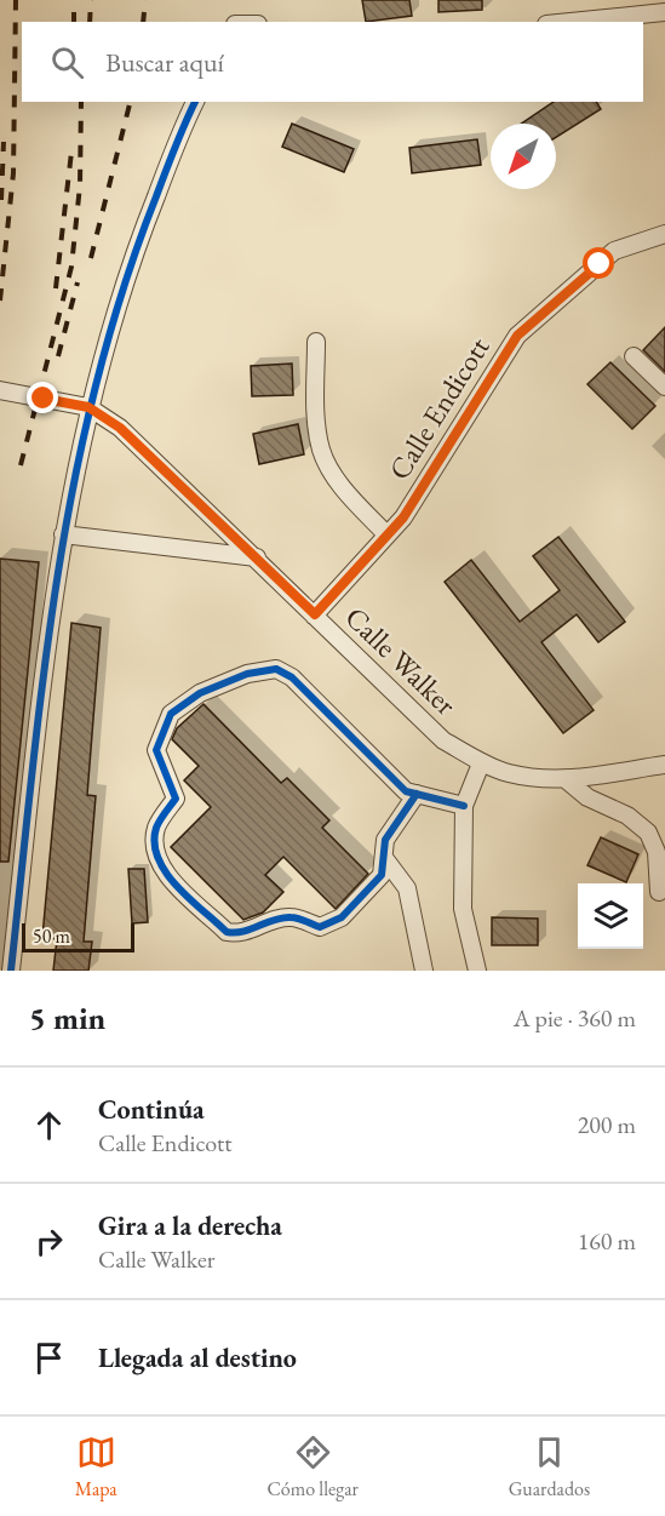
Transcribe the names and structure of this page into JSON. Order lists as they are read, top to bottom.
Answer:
{
  "streets": {
    "street": ["Calle Endicott", "Calle Walker"]
  },
  "crossings": [
    ["Calle Endicott", "Calle Walker"]
  ],
  "scale_bar": "50 m",
  "north": "bottom left",
  "page": {
    "search": "Buscar aquí",
    "scale": "50 m",
    "heading": ["5 min", "A pie · 360 m"],
    "list": [
      ["Continúa", "Calle Endicott", "200 m"],
      ["Gira a la derecha", "Calle Walker", "160 m"],
      "Llegada al destino"
    ],
    "nav": ["Mapa", "Cómo llegar", "Guardados"]
  }
}
